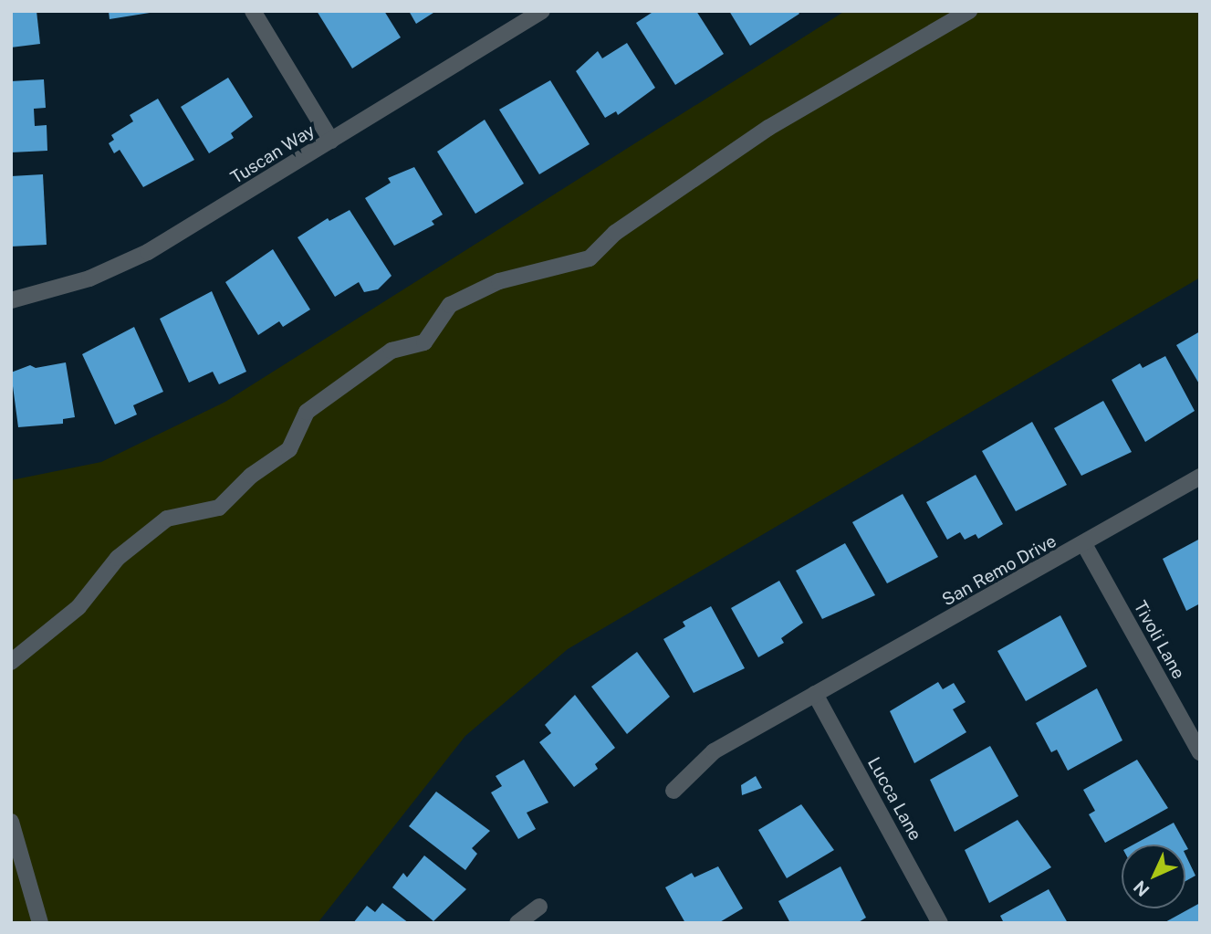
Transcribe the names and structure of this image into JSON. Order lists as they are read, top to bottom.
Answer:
{
  "streets": {
    "street": [
      "Tuscan Way",
      "San Remo Drive",
      "Tivoli Lane",
      "Lucca Lane"
    ]
  },
  "crossings": [
    ["San Remo Drive", "Tivoli Lane"],
    ["San Remo Drive", "Lucca Lane"]
  ],
  "north": "bottom left"
}
